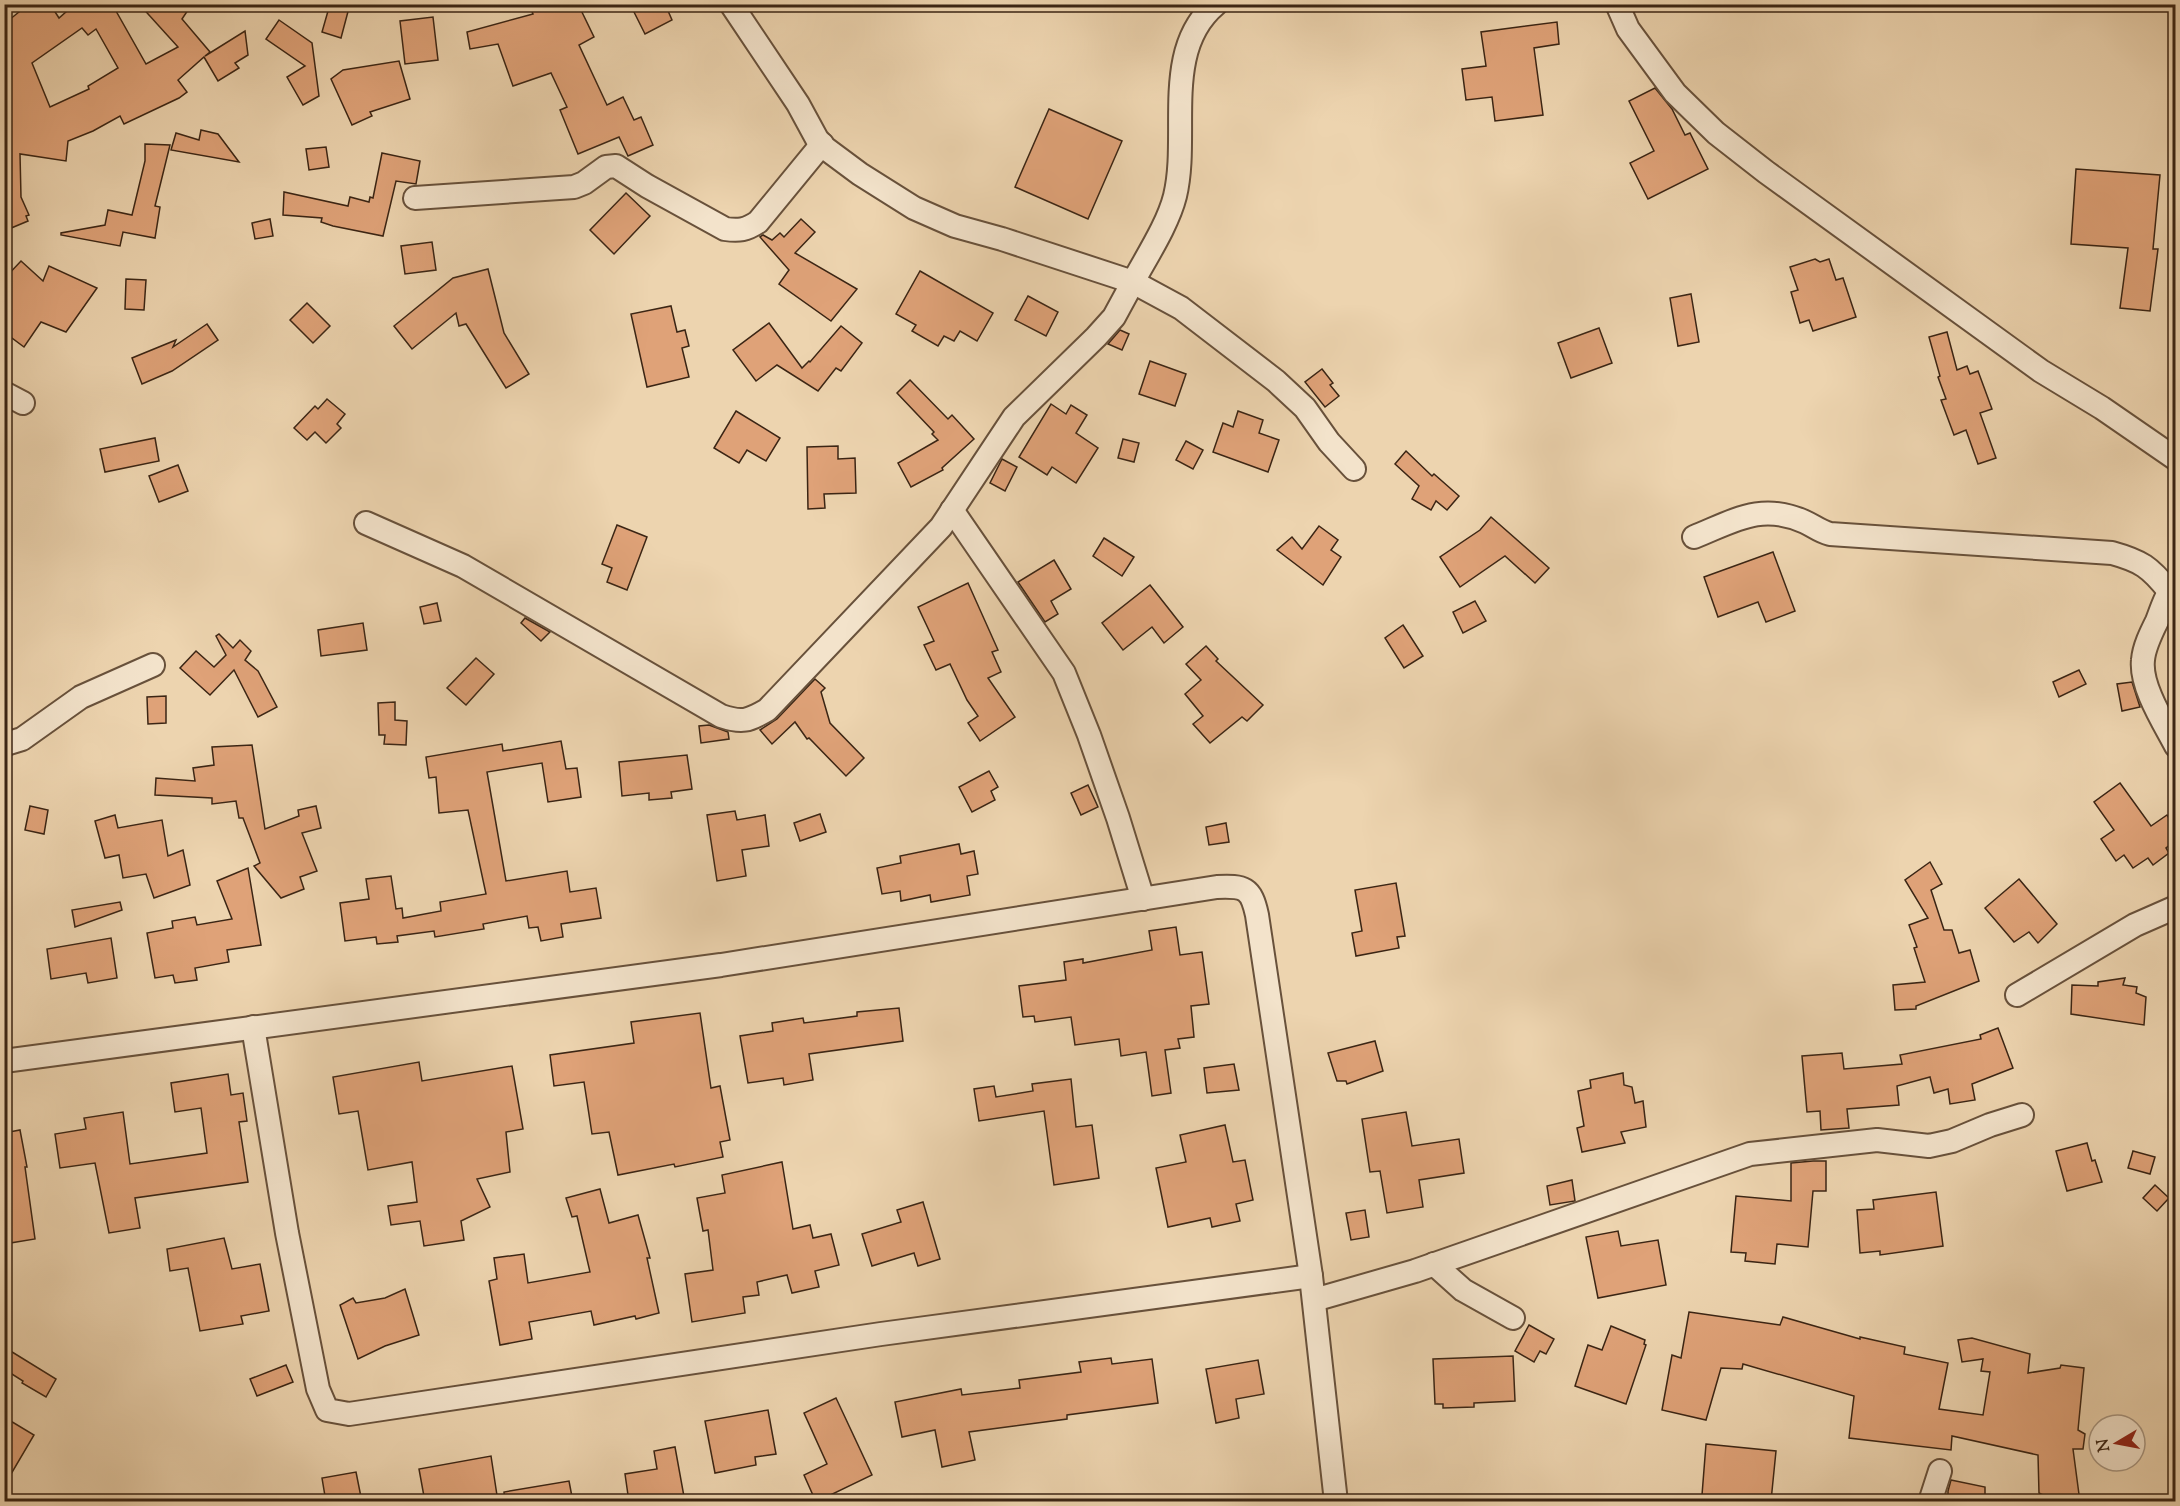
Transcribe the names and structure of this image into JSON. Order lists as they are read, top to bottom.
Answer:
{
  "north": "left"
}
